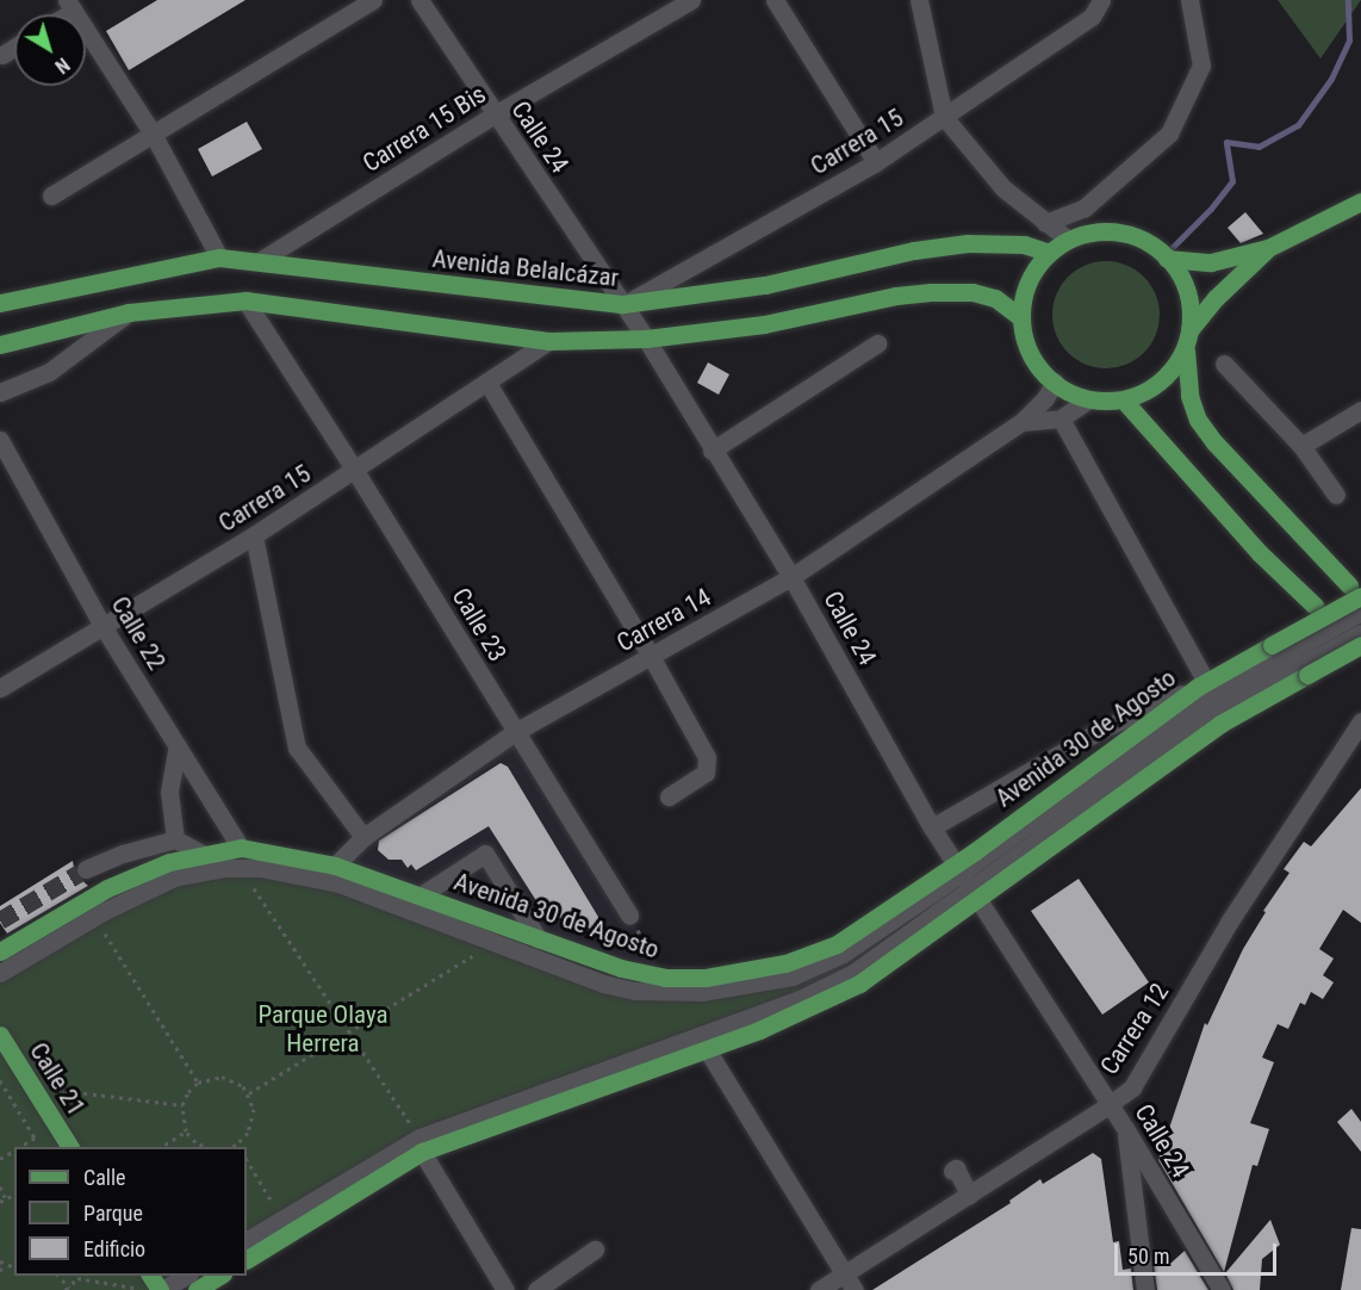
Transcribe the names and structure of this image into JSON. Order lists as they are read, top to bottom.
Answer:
{
  "streets": {
    "main road": ["Avenida Belalcázar", "Avenida 30 de Agosto", "Calle 21"],
    "street": [
      "Carrera 15 Bis",
      "Calle 24",
      "Carrera 15",
      "Carrera 14",
      "Calle 23",
      "Calle 22",
      "Carrera 12"
    ]
  },
  "crossings": [
    ["Carrera 15 Bis", "Calle 24"],
    ["Carrera 15 Bis", "Avenida Belalcázar"],
    ["Calle 24", "Carrera 15"],
    ["Calle 24", "Avenida Belalcázar"],
    ["Calle 24", "Carrera 14"],
    ["Calle 24", "Avenida 30 de Agosto"],
    ["Calle 24", "Carrera 12"],
    ["Carrera 15", "Avenida Belalcázar"],
    ["Carrera 15", "Calle 23"],
    ["Carrera 15", "Calle 22"],
    ["Avenida Belalcázar", "Carrera 14"],
    ["Carrera 14", "Calle 23"],
    ["Carrera 14", "Avenida 30 de Agosto"],
    ["Calle 22", "Avenida 30 de Agosto"]
  ],
  "parks": ["Parque Olaya Herrera"],
  "legend": ["Calle", "Parque", "Edificio"],
  "scale_bar": "50 m",
  "north": "bottom right"
}
